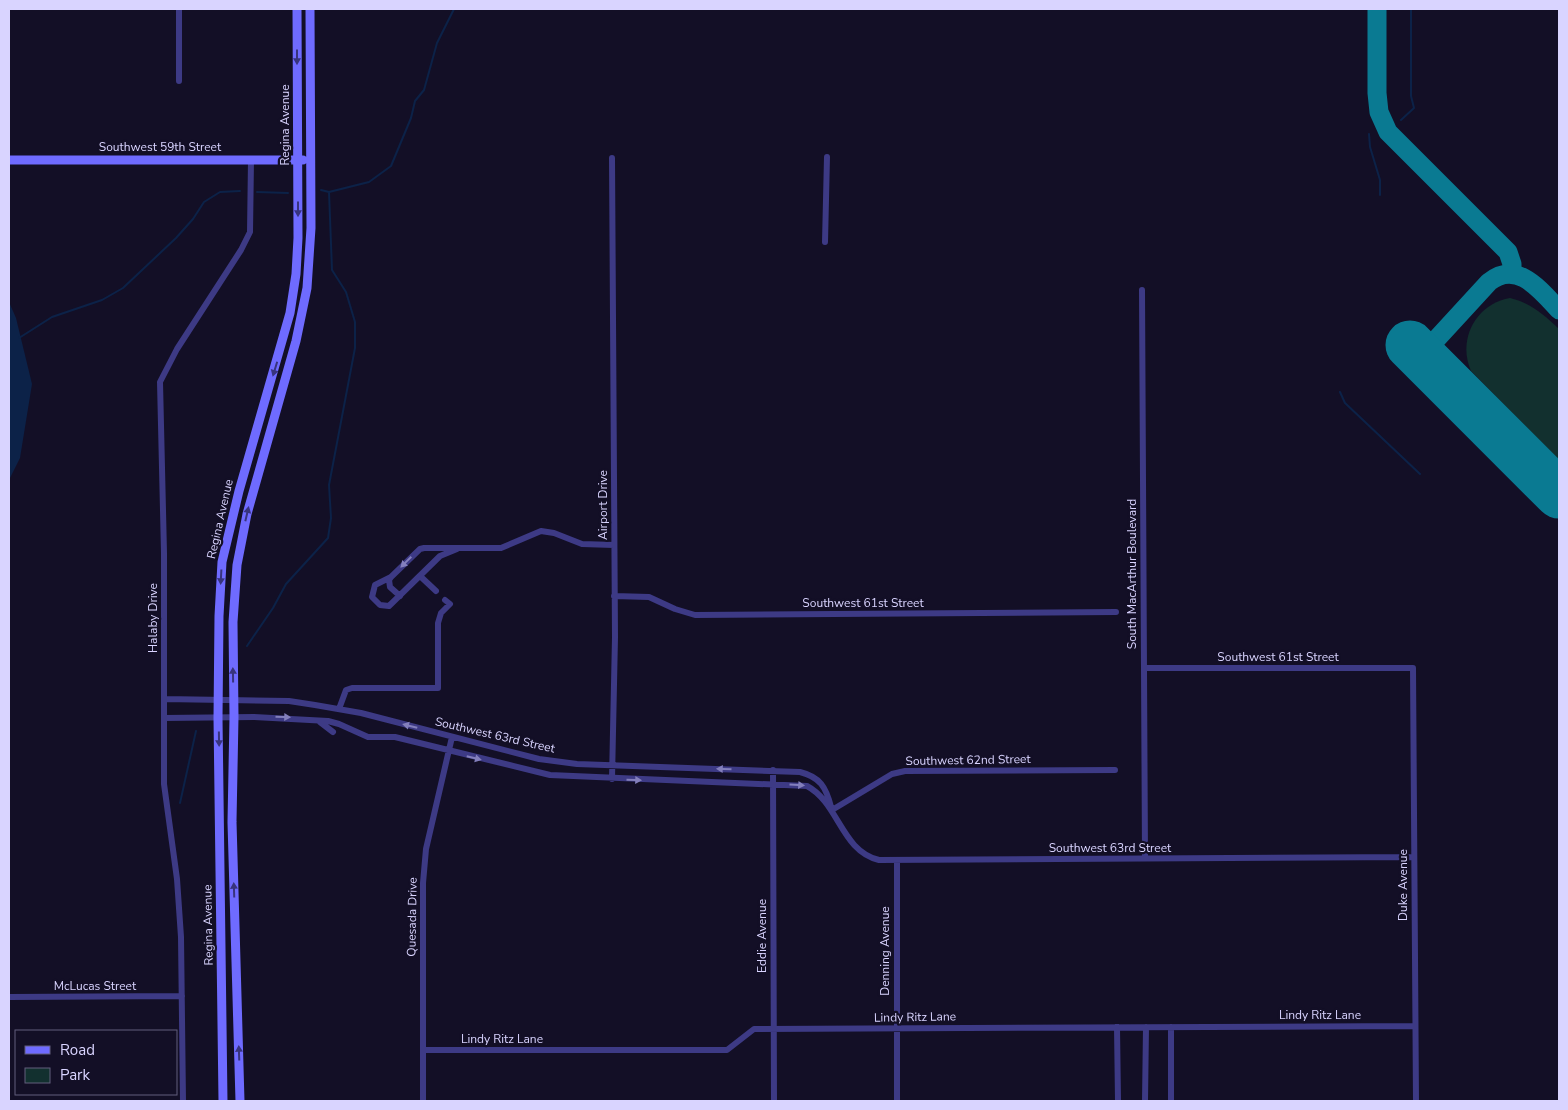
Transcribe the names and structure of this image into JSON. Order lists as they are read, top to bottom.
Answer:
{
  "streets": {
    "main road": ["Regina Avenue", "Southwest 59th Street"],
    "street": [
      "Airport Drive",
      "South MacArthur Boulevard",
      "Southwest 61st Street",
      "Halaby Drive",
      "Southwest 63rd Street",
      "Southwest 62nd Street",
      "Duke Avenue",
      "Quesada Drive",
      "Eddie Avenue",
      "Denning Avenue",
      "McLucas Street",
      "Lindy Ritz Lane"
    ]
  },
  "crossings": [
    ["Regina Avenue", "Southwest 59th Street"],
    ["Regina Avenue", "Southwest 63rd Street"],
    ["Southwest 59th Street", "Halaby Drive"],
    ["Airport Drive", "Southwest 61st Street"],
    ["Airport Drive", "Southwest 63rd Street"],
    ["South MacArthur Boulevard", "Southwest 61st Street"],
    ["South MacArthur Boulevard", "Southwest 63rd Street"],
    ["Southwest 61st Street", "Duke Avenue"],
    ["Halaby Drive", "Southwest 63rd Street"],
    ["Halaby Drive", "McLucas Street"],
    ["Southwest 63rd Street", "Southwest 62nd Street"],
    ["Southwest 63rd Street", "Duke Avenue"],
    ["Southwest 63rd Street", "Quesada Drive"],
    ["Southwest 63rd Street", "Eddie Avenue"],
    ["Southwest 63rd Street", "Denning Avenue"],
    ["Duke Avenue", "Lindy Ritz Lane"],
    ["Quesada Drive", "Lindy Ritz Lane"],
    ["Eddie Avenue", "Lindy Ritz Lane"],
    ["Denning Avenue", "Lindy Ritz Lane"]
  ],
  "legend": ["Road", "Park"]
}
